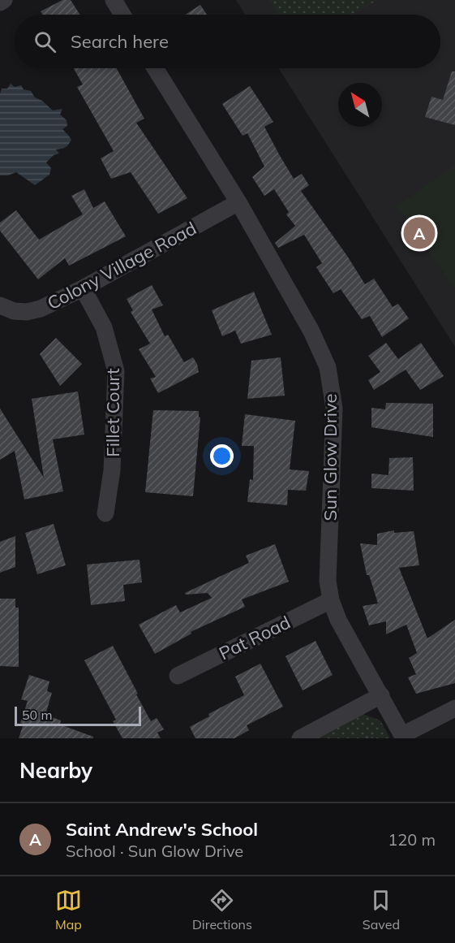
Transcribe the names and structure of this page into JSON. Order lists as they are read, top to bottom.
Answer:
{
  "streets": {
    "street": [
      "Colony Village Road",
      "Fillet Court",
      "Sun Glow Drive",
      "Pat Road"
    ]
  },
  "crossings": [
    ["Colony Village Road", "Fillet Court"],
    ["Colony Village Road", "Sun Glow Drive"],
    ["Sun Glow Drive", "Pat Road"]
  ],
  "scale_bar": "50 m",
  "north": "top left",
  "page": {
    "search": "Search here",
    "pins": "A",
    "scale": "50 m",
    "heading": "Nearby",
    "list": [
      {
        "mark": "A",
        "name": "Saint Andrew's School",
        "note": "School · Sun Glow Drive",
        "value": "120 m"
      }
    ],
    "nav": ["Map", "Directions", "Saved"]
  }
}
